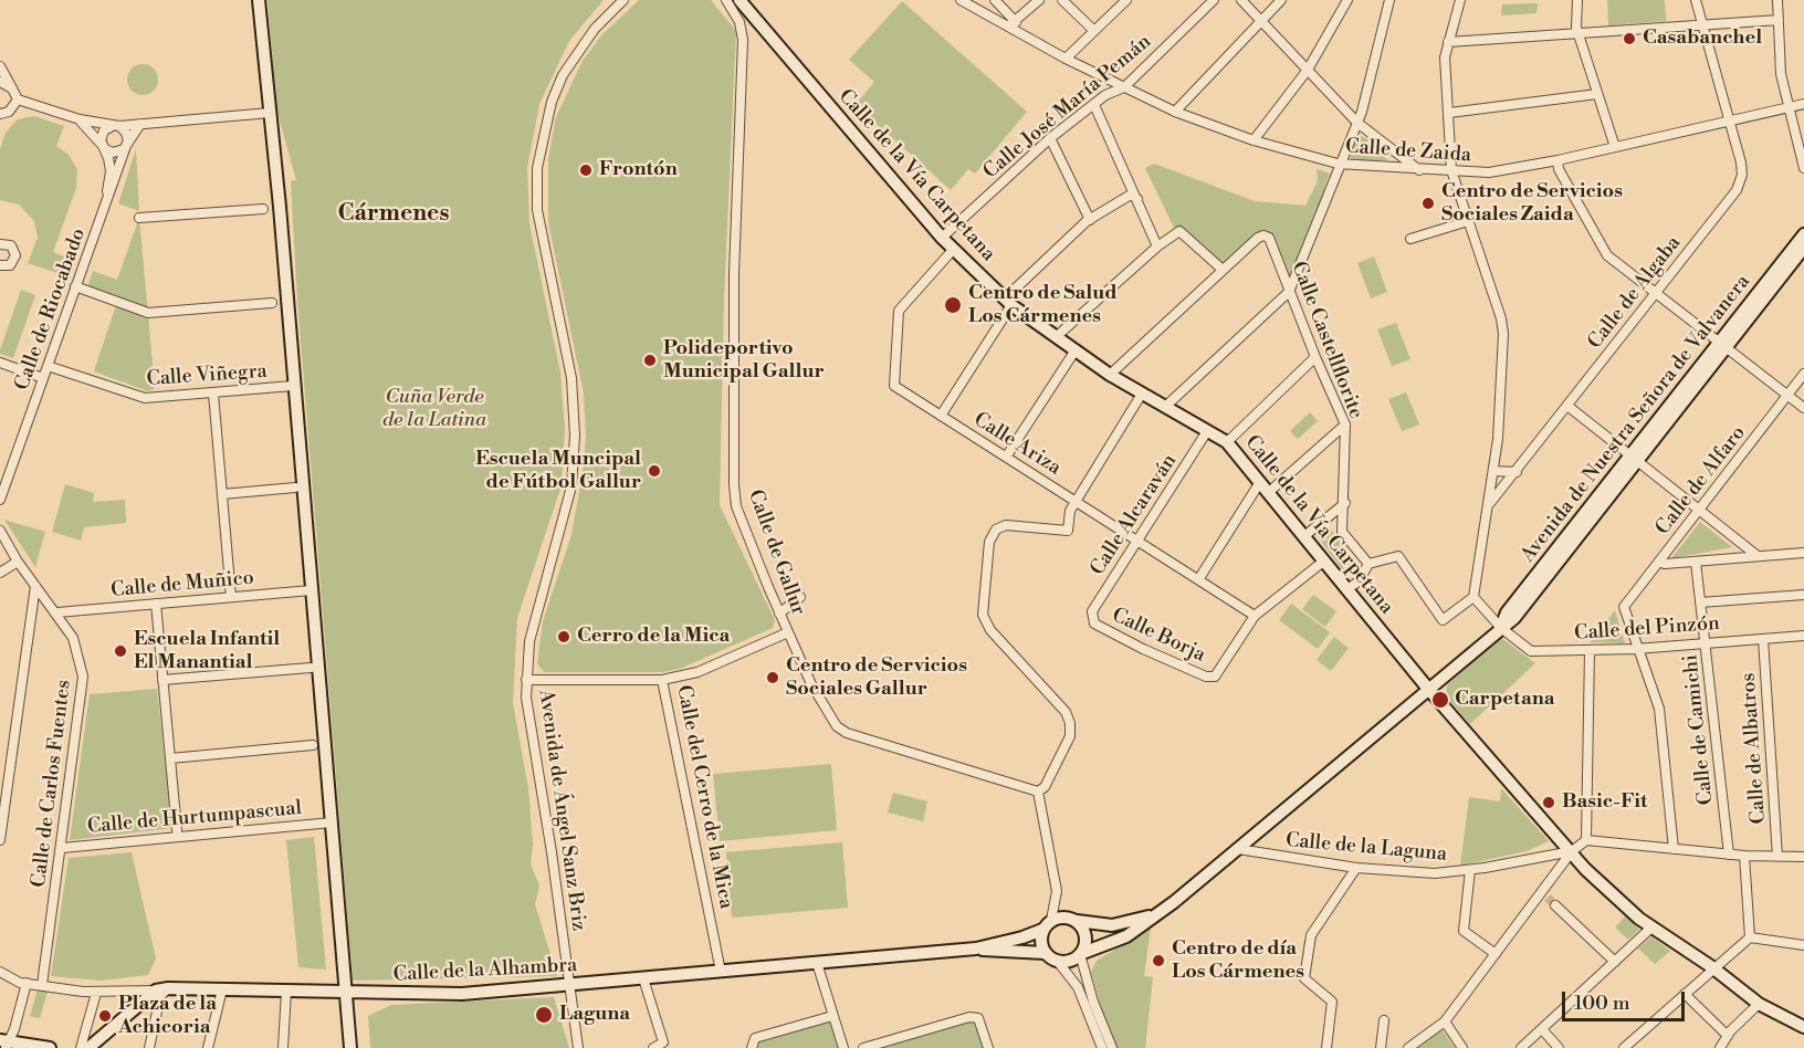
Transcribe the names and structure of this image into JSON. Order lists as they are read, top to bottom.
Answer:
{
  "streets": {
    "street": [
      "Calle José María Pemán",
      "Calle de Zaida",
      "Calle de la Vía Carpetana",
      "Calle de Algaba",
      "Calle de Riocabado",
      "Calle Castellflorite",
      "Calle Viñegra",
      "Avenida de Nuestra Señora de Valvanera",
      "Calle Ariza",
      "Calle de Alfaro",
      "Calle Alcaraván",
      "Calle de Gallur",
      "Calle de Muñico",
      "Calle del Pinzón",
      "Calle Borja",
      "Calle de Camichi",
      "Calle de Albatros",
      "Calle de Carlos Fuentes",
      "Calle del Cerro de la Mica",
      "Avenida de Ángel Sanz Briz",
      "Calle de Hurtumpascual",
      "Calle de la Laguna",
      "Calle de la Alhambra"
    ]
  },
  "crossings": [
    ["Calle José María Pemán", "Calle de Zaida"],
    ["Calle José María Pemán", "Calle de la Vía Carpetana"],
    ["Calle de Zaida", "Calle de Algaba"],
    ["Calle de la Vía Carpetana", "Avenida de Nuestra Señora de Valvanera"],
    ["Calle de la Vía Carpetana", "Calle Ariza"],
    ["Calle de la Vía Carpetana", "Calle Alcaraván"],
    ["Calle de la Vía Carpetana", "Calle de la Laguna"],
    ["Calle de Riocabado", "Calle Viñegra"],
    ["Avenida de Nuestra Señora de Valvanera", "Calle del Pinzón"],
    ["Avenida de Nuestra Señora de Valvanera", "Calle de la Laguna"],
    ["Avenida de Nuestra Señora de Valvanera", "Calle de la Alhambra"],
    ["Calle Ariza", "Calle Alcaraván"],
    ["Calle Ariza", "Calle Borja"],
    ["Calle de Alfaro", "Calle del Pinzón"],
    ["Calle Alcaraván", "Calle Borja"],
    ["Calle de Gallur", "Calle del Cerro de la Mica"],
    ["Calle de Muñico", "Calle de Carlos Fuentes"],
    ["Calle del Pinzón", "Calle de Camichi"],
    ["Calle del Pinzón", "Calle de Albatros"],
    ["Calle de Carlos Fuentes", "Calle de Hurtumpascual"],
    ["Calle de Carlos Fuentes", "Calle de la Alhambra"],
    ["Calle del Cerro de la Mica", "Calle de la Alhambra"],
    ["Avenida de Ángel Sanz Briz", "Calle de la Alhambra"]
  ],
  "districts": ["Cármenes"],
  "parks": ["Cuña Verde de la Latina"],
  "places": [
    "Casabanchel",
    "Frontón",
    "Centro de Servicios Sociales Zaida",
    "Centro de Salud Los Cármenes",
    "Polideportivo Municipal Gallur",
    "Escuela Muncipal de Fútbol Gallur",
    "Cerro de la Mica",
    "Escuela Infantil El Manantial",
    "Centro de Servicios Sociales Gallur",
    "Carpetana",
    "Basic-Fit",
    "Centro de día Los Cármenes",
    "Laguna",
    "Plaza de la Achicoria"
  ],
  "scale_bar": "100 m"
}
